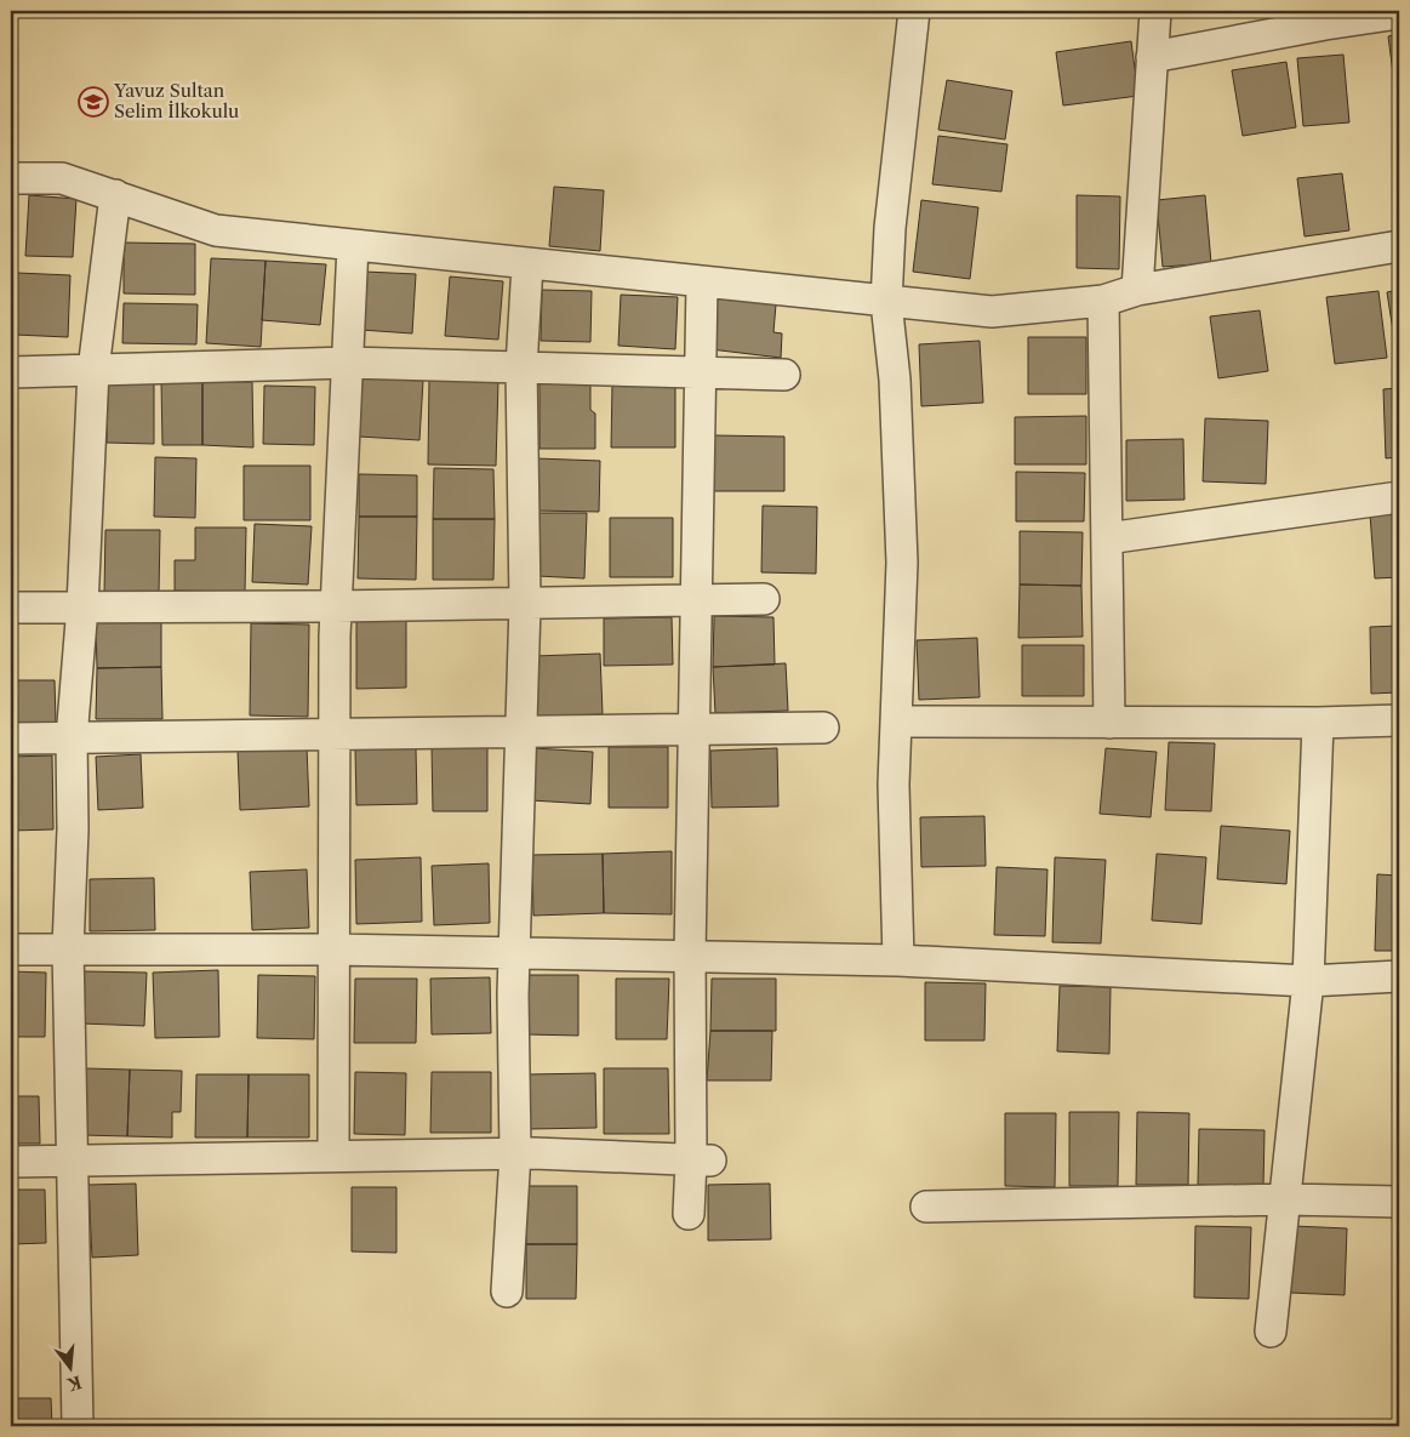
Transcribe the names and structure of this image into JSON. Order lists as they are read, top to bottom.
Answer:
{
  "places": {
    "school or university": ["Yavuz Sultan Selim İlkokulu"]
  },
  "north": "bottom"
}
